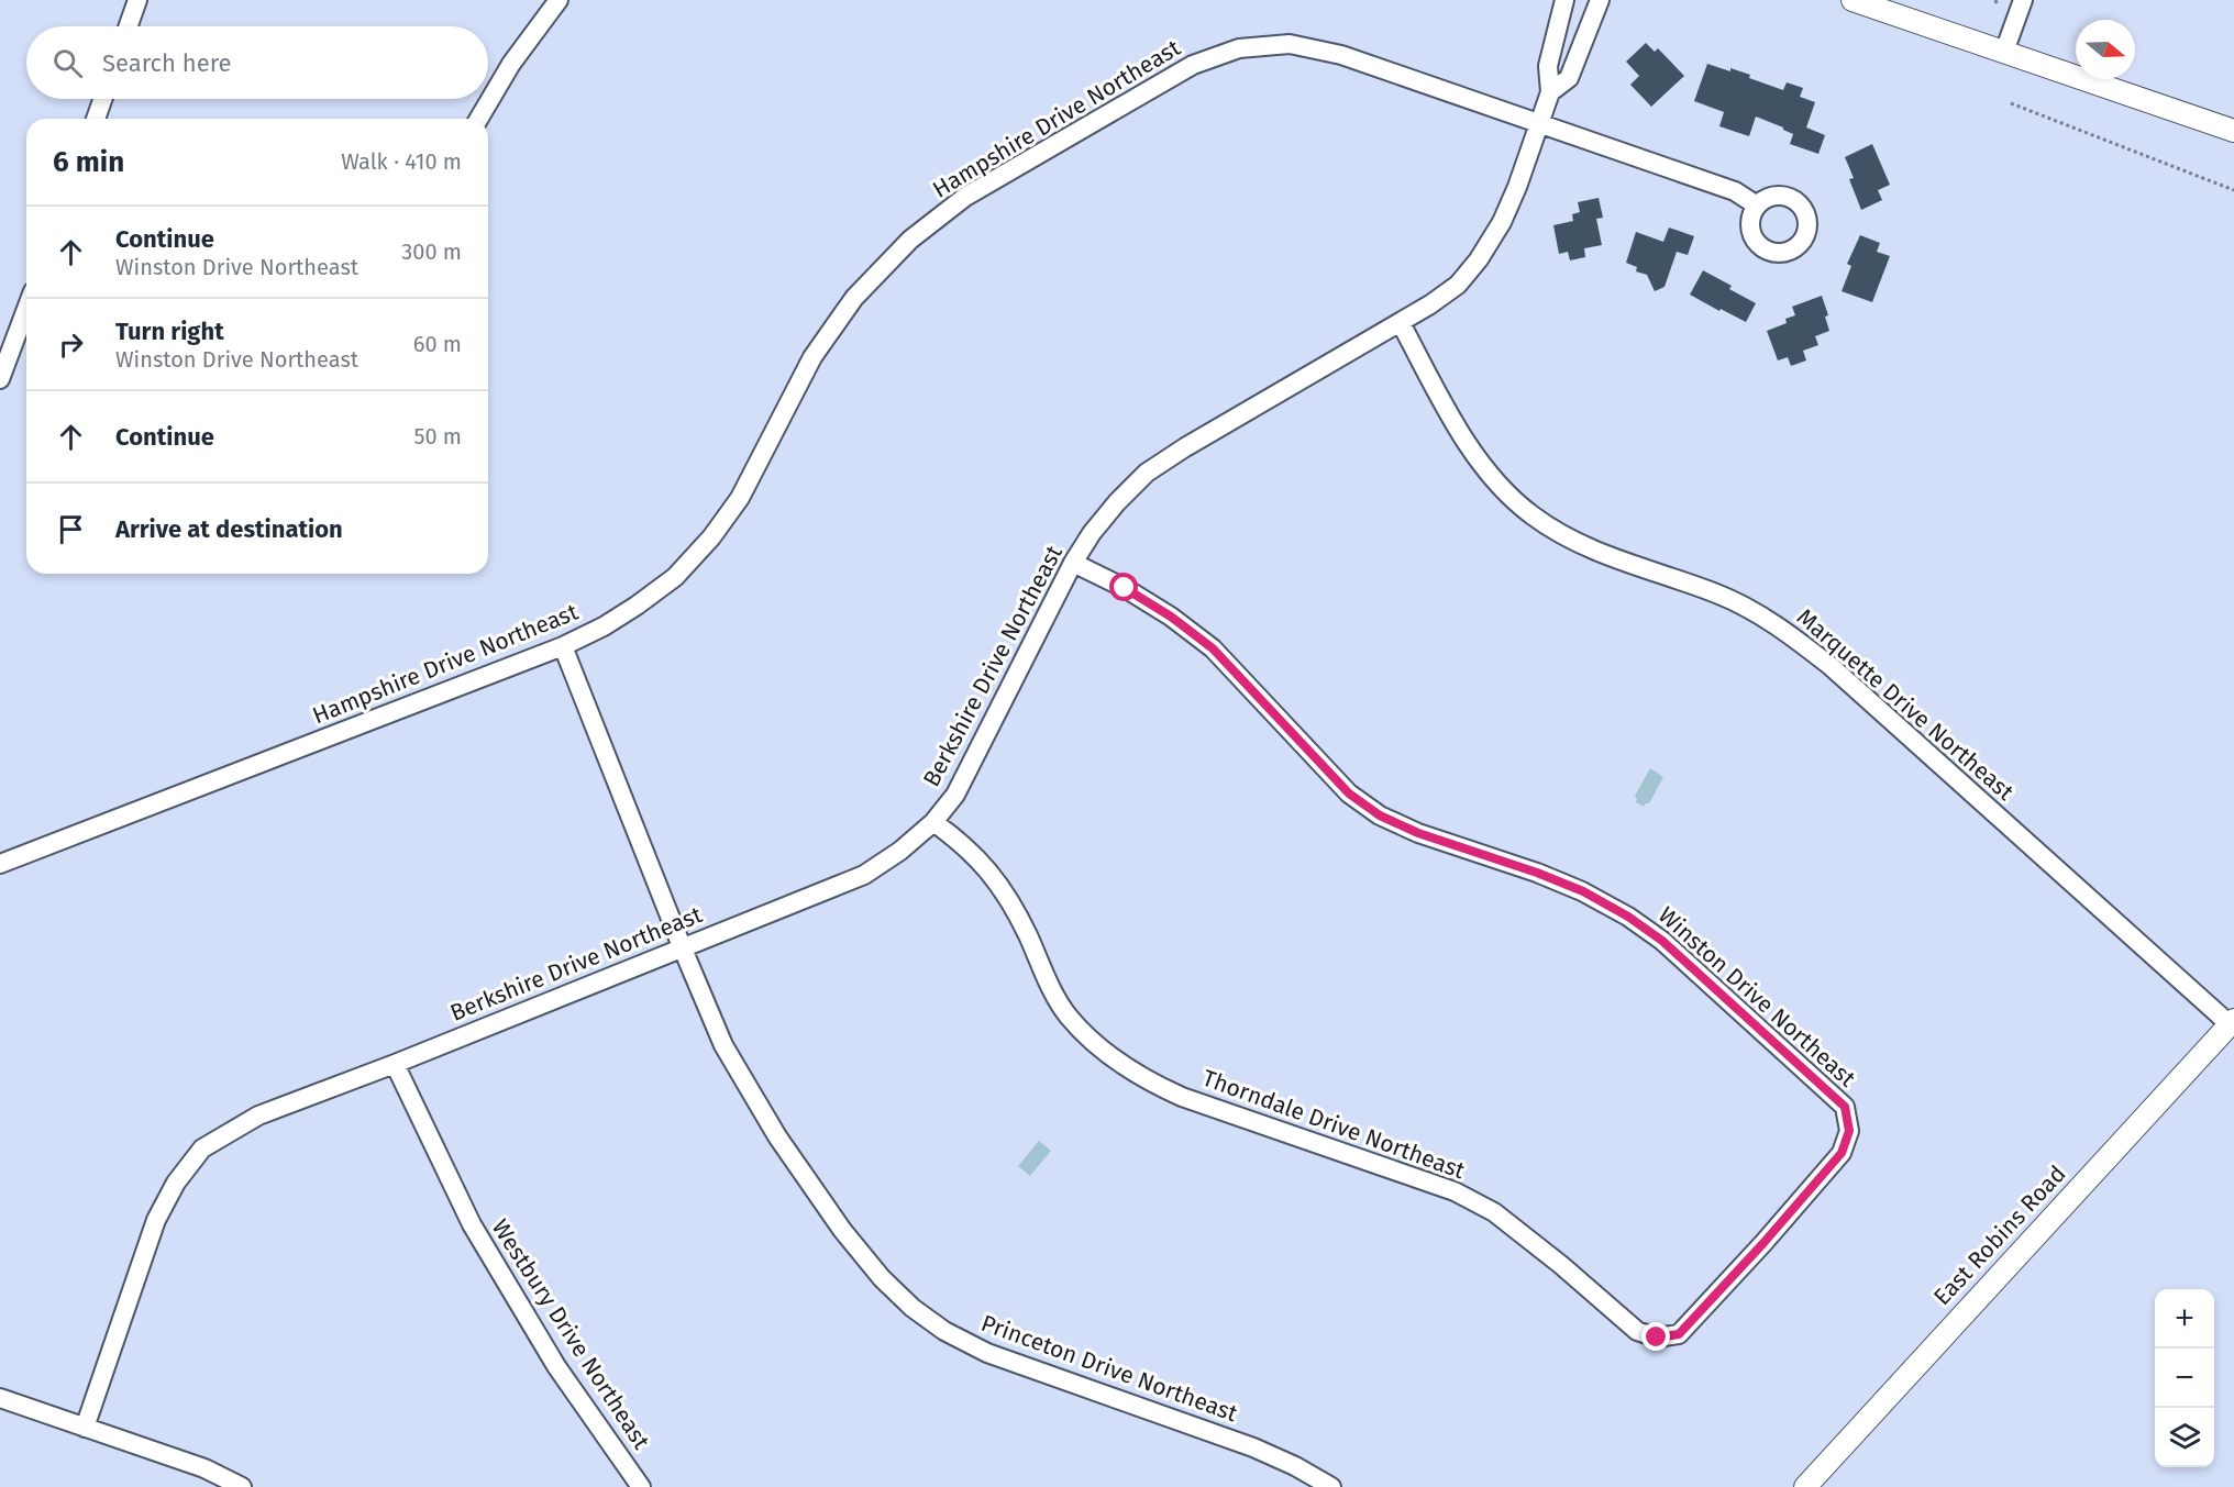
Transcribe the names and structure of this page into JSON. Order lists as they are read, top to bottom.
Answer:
{
  "streets": {
    "street": [
      "Hampshire Drive Northeast",
      "Berkshire Drive Northeast",
      "Marquette Drive Northeast",
      "Winston Drive Northeast",
      "Thorndale Drive Northeast",
      "East Robins Road",
      "Westbury Drive Northeast",
      "Princeton Drive Northeast"
    ]
  },
  "crossings": [
    ["Hampshire Drive Northeast", "Berkshire Drive Northeast"],
    ["Hampshire Drive Northeast", "Princeton Drive Northeast"],
    ["Berkshire Drive Northeast", "Marquette Drive Northeast"],
    ["Berkshire Drive Northeast", "Winston Drive Northeast"],
    ["Berkshire Drive Northeast", "Thorndale Drive Northeast"],
    ["Berkshire Drive Northeast", "Westbury Drive Northeast"],
    ["Berkshire Drive Northeast", "Princeton Drive Northeast"],
    ["Marquette Drive Northeast", "East Robins Road"],
    ["Winston Drive Northeast", "Thorndale Drive Northeast"]
  ],
  "north": "right",
  "page": {
    "search": "Search here",
    "heading": ["6 min", "Walk · 410 m"],
    "list": [
      ["Continue", "Winston Drive Northeast", "300 m"],
      ["Turn right", "Winston Drive Northeast", "60 m"],
      ["Continue", "50 m"],
      "Arrive at destination"
    ],
    "map_buttons": ["+", "−"]
  }
}
